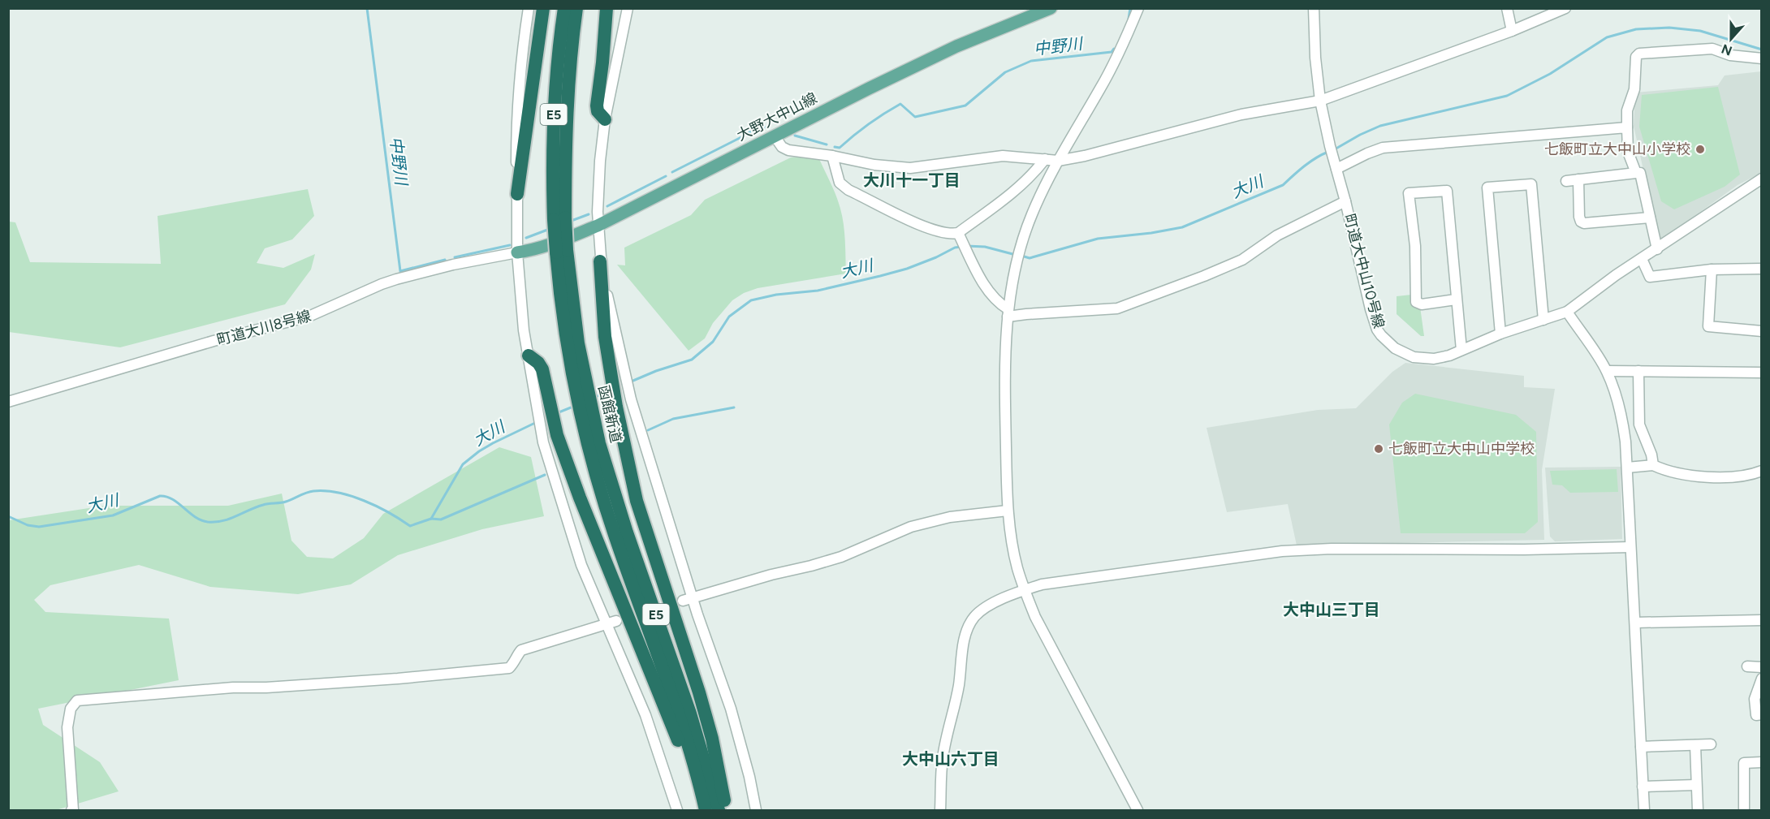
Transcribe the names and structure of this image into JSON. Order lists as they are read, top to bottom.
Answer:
{
  "streets": {
    "highway": ["E5", "函館新道"],
    "main road": ["大野大中山線"],
    "street": ["町道大中山10号線", "町道大川8号線"]
  },
  "crossings": [
    ["大野大中山線", "町道大川8号線"]
  ],
  "districts": ["大川十一丁目", "大中山三丁目", "大中山六丁目"],
  "water": ["中野川", "大川"],
  "places": ["七飯町立大中山小学校", "七飯町立大中山中学校"],
  "north": "bottom"
}
